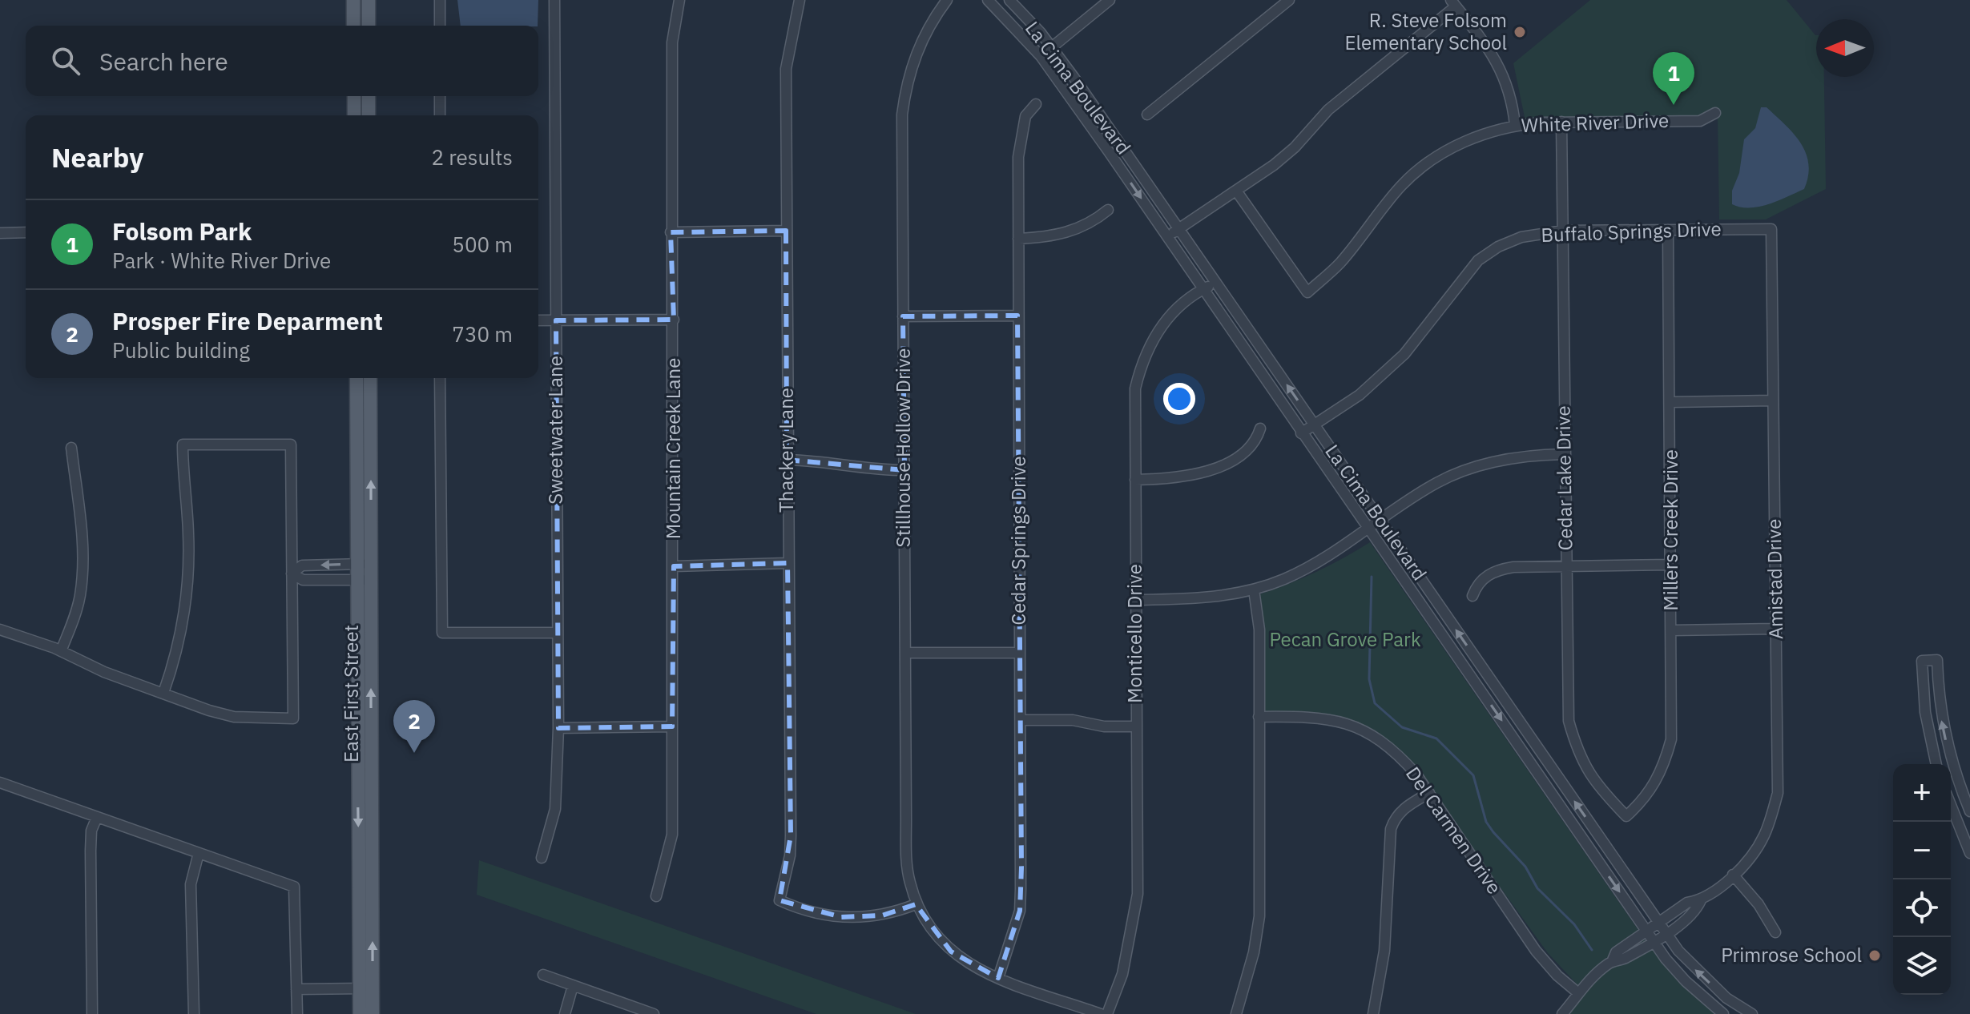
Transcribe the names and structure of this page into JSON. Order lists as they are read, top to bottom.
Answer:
{
  "streets": {
    "main road": ["East First Street"],
    "street": [
      "La Cima Boulevard",
      "White River Drive",
      "Buffalo Springs Drive",
      "Sweetwater Lane",
      "Stillhouse Hollow Drive",
      "Mountain Creek Lane",
      "Thackery Lane",
      "Cedar Lake Drive",
      "Millers Creek Drive",
      "Cedar Springs Drive",
      "Amistad Drive",
      "Monticello Drive",
      "Del Carmen Drive"
    ]
  },
  "crossings": [
    ["La Cima Boulevard", "Buffalo Springs Drive"],
    ["La Cima Boulevard", "Amistad Drive"],
    ["La Cima Boulevard", "Monticello Drive"],
    ["White River Drive", "Cedar Lake Drive"],
    ["Buffalo Springs Drive", "Cedar Lake Drive"],
    ["Buffalo Springs Drive", "Millers Creek Drive"],
    ["Buffalo Springs Drive", "Amistad Drive"],
    ["Stillhouse Hollow Drive", "Thackery Lane"],
    ["Cedar Lake Drive", "Millers Creek Drive"],
    ["Amistad Drive", "Del Carmen Drive"]
  ],
  "parks": ["Pecan Grove Park"],
  "places": ["R. Steve Folsom Elementary School", "Primrose School"],
  "north": "left",
  "page": {
    "search": "Search here",
    "pins": ["1", "2"],
    "heading": ["Nearby", "2 results"],
    "list": [
      {
        "mark": "1",
        "name": "Folsom Park",
        "note": "Park · White River Drive",
        "value": "500 m"
      },
      {
        "mark": "2",
        "name": "Prosper Fire Deparment",
        "note": "Public building",
        "value": "730 m"
      }
    ],
    "map_buttons": ["+", "−"]
  }
}
